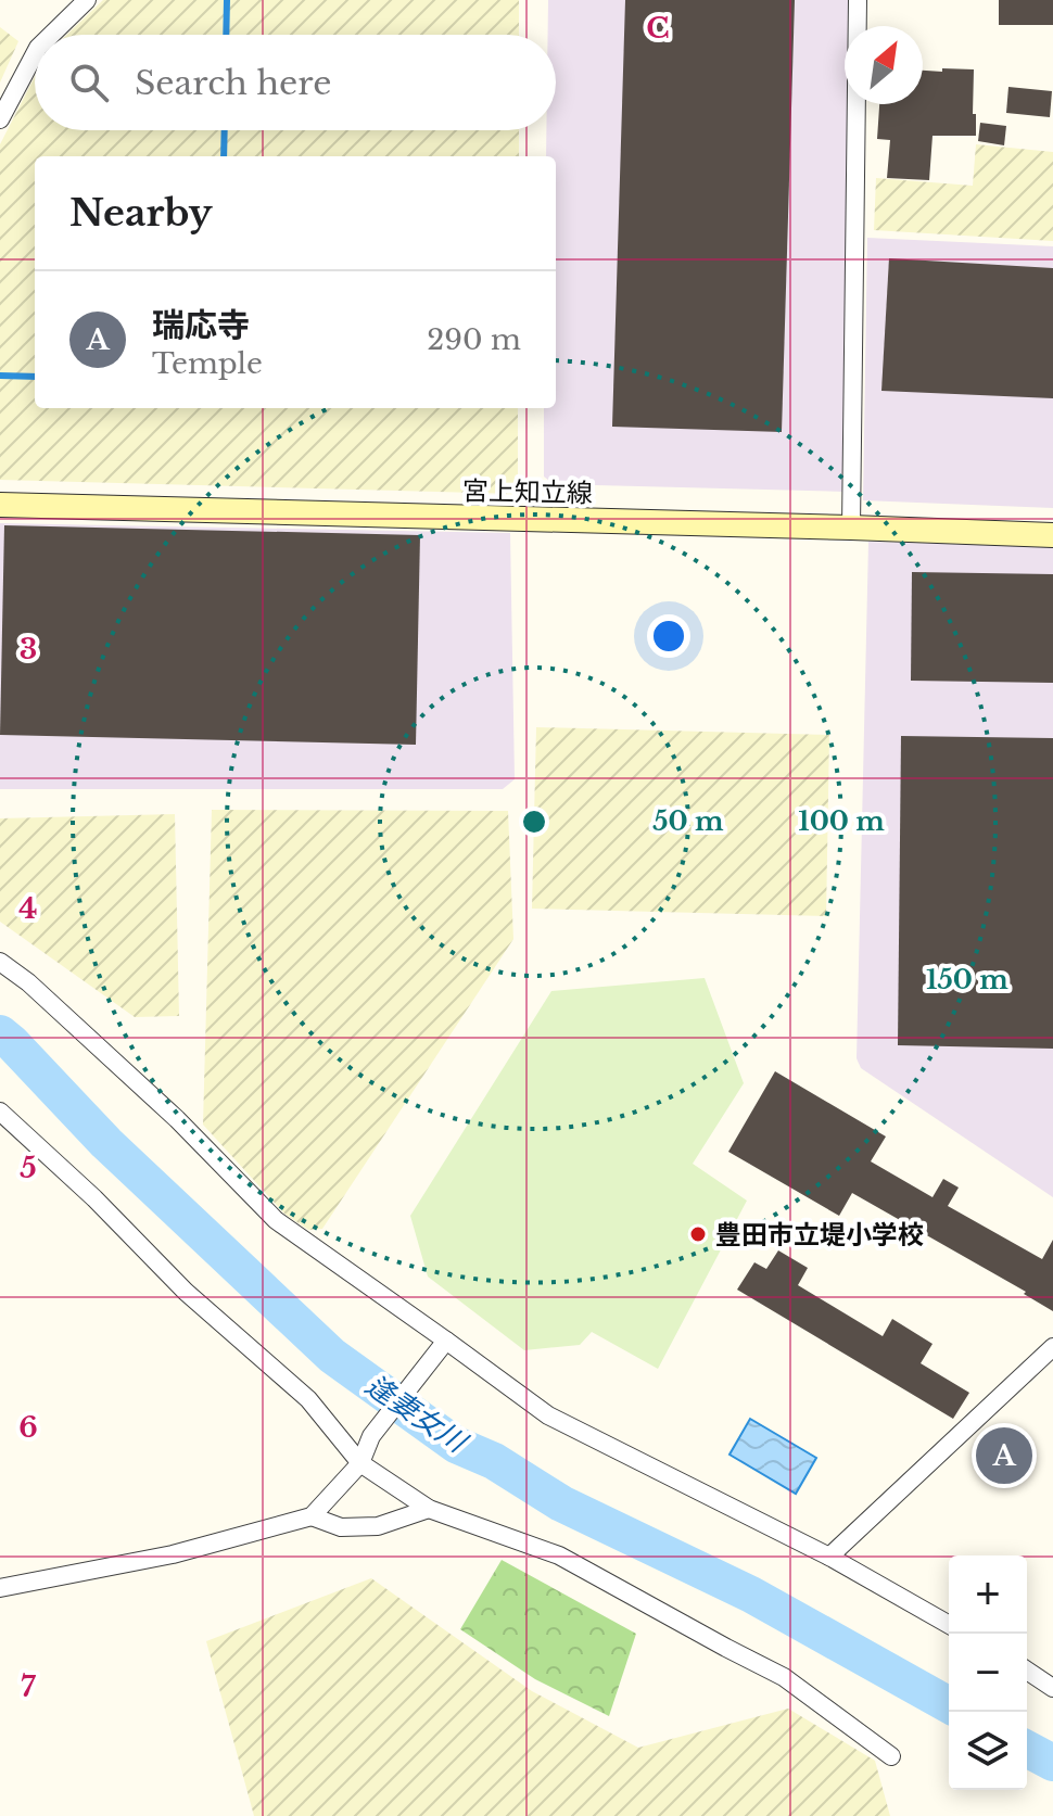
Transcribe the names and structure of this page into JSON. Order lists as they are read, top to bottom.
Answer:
{
  "streets": {
    "main road": ["宮上知立線"]
  },
  "water": ["逢妻女川"],
  "places": ["豊田市立堤小学校"],
  "north": "top right",
  "page": {
    "search": "Search here",
    "heading": "Nearby",
    "list": [
      {
        "mark": "A",
        "name": "瑞応寺",
        "note": "Temple",
        "value": "290 m"
      }
    ],
    "pins": "A",
    "map_buttons": ["+", "−"]
  },
  "grid": {
    "columns": ["C"],
    "rows": [
      "3",
      "4",
      "5",
      "6",
      "7"
    ]
  },
  "rings": ["50 m", "100 m", "150 m"]
}
